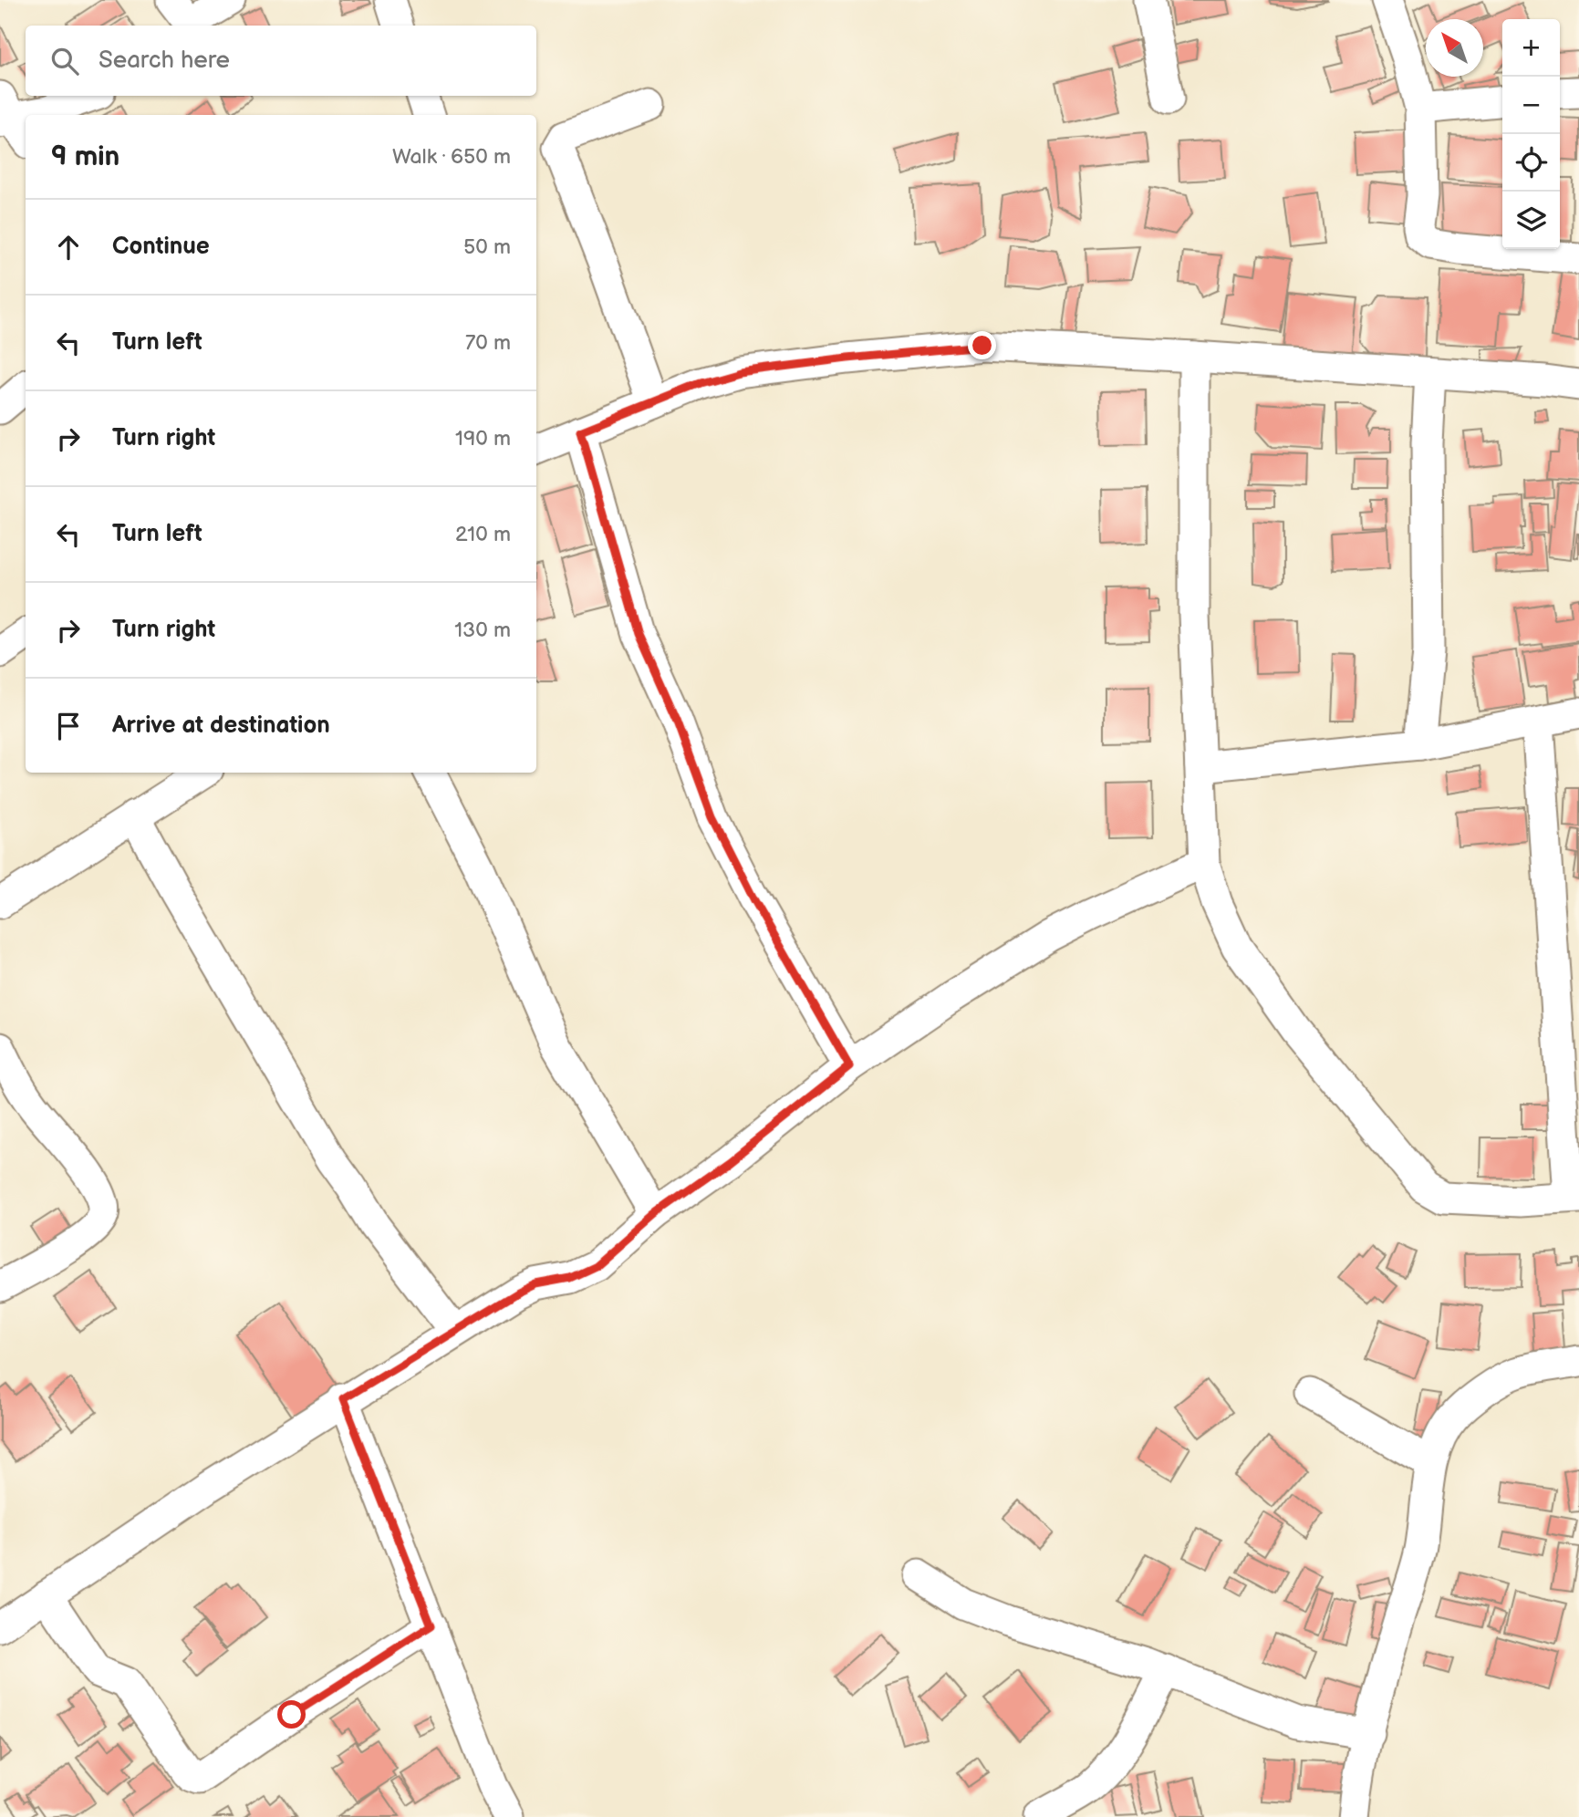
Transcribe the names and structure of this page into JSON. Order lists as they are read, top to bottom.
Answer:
{
  "north": "top left",
  "page": {
    "map_buttons": ["+", "−"],
    "search": "Search here",
    "heading": ["9 min", "Walk · 650 m"],
    "list": [
      ["Continue", "50 m"],
      ["Turn left", "70 m"],
      ["Turn right", "190 m"],
      ["Turn left", "210 m"],
      ["Turn right", "130 m"],
      "Arrive at destination"
    ]
  }
}
